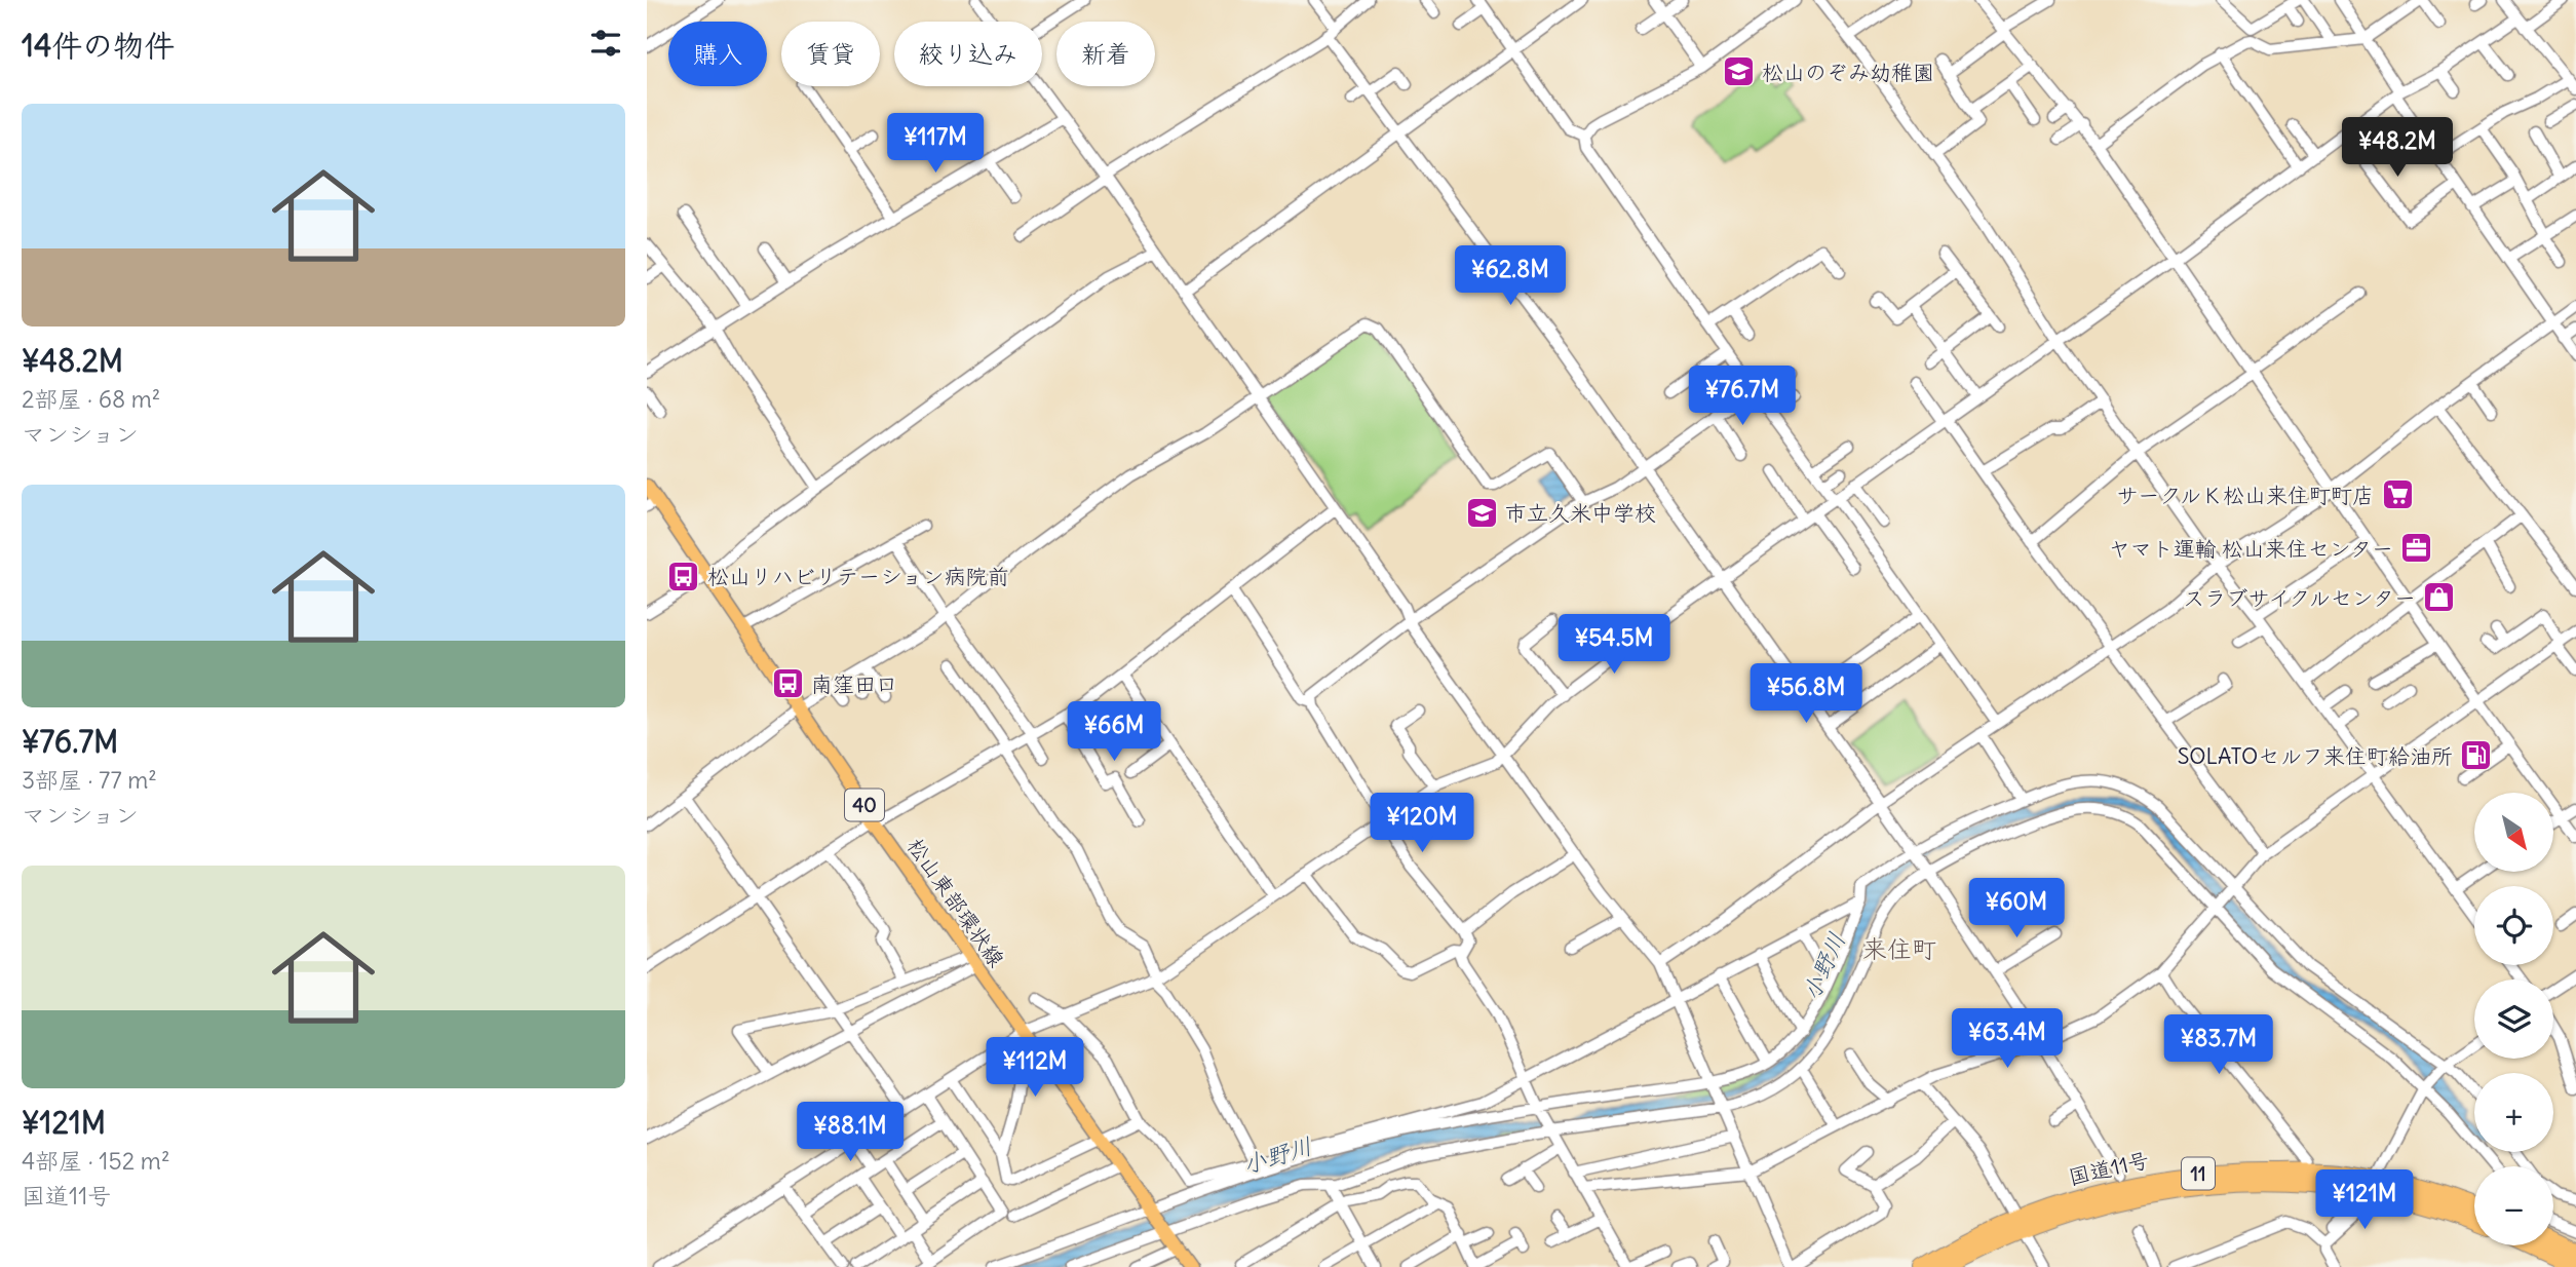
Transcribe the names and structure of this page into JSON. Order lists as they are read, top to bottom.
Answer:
{
  "streets": {
    "highway": ["国道11号", "11"],
    "main road": ["40", "松山東部環状線"]
  },
  "districts": ["来住町"],
  "water": ["小野川"],
  "places": {
    "school or university": ["松山のぞみ幼稚園", "市立久米中学校"],
    "supermarket": ["サークルＫ松山来住町町店"],
    "office": ["ヤマト運輸 松山来住センター"],
    "bus stop": ["松山リハビリテーション病院前", "南窪田口"],
    "shop": ["スラブサイクルセンター"],
    "fuel station": ["SOLATOセルフ来住町給油所"]
  },
  "north": "bottom right",
  "page": {
    "heading": "14件の物件",
    "chip": [
      "購入",
      "賃貸",
      "絞り込み",
      "新着"
    ],
    "list": [
      {
        "name": "¥48.2M",
        "note": "2部屋 · 68 m² · マンション"
      },
      {
        "name": "¥76.7M",
        "note": "3部屋 · 77 m² · マンション"
      },
      {
        "name": "¥121M",
        "note": "4部屋 · 152 m² · 国道11号"
      }
    ],
    "price": [
      "¥117M",
      "¥48.2M",
      "¥62.8M",
      "¥76.7M",
      "¥54.5M",
      "¥56.8M",
      "¥66M",
      "¥120M",
      "¥60M",
      "¥63.4M",
      "¥83.7M",
      "¥112M",
      "¥88.1M",
      "¥121M"
    ],
    "map_buttons": ["+", "−"]
  }
}
